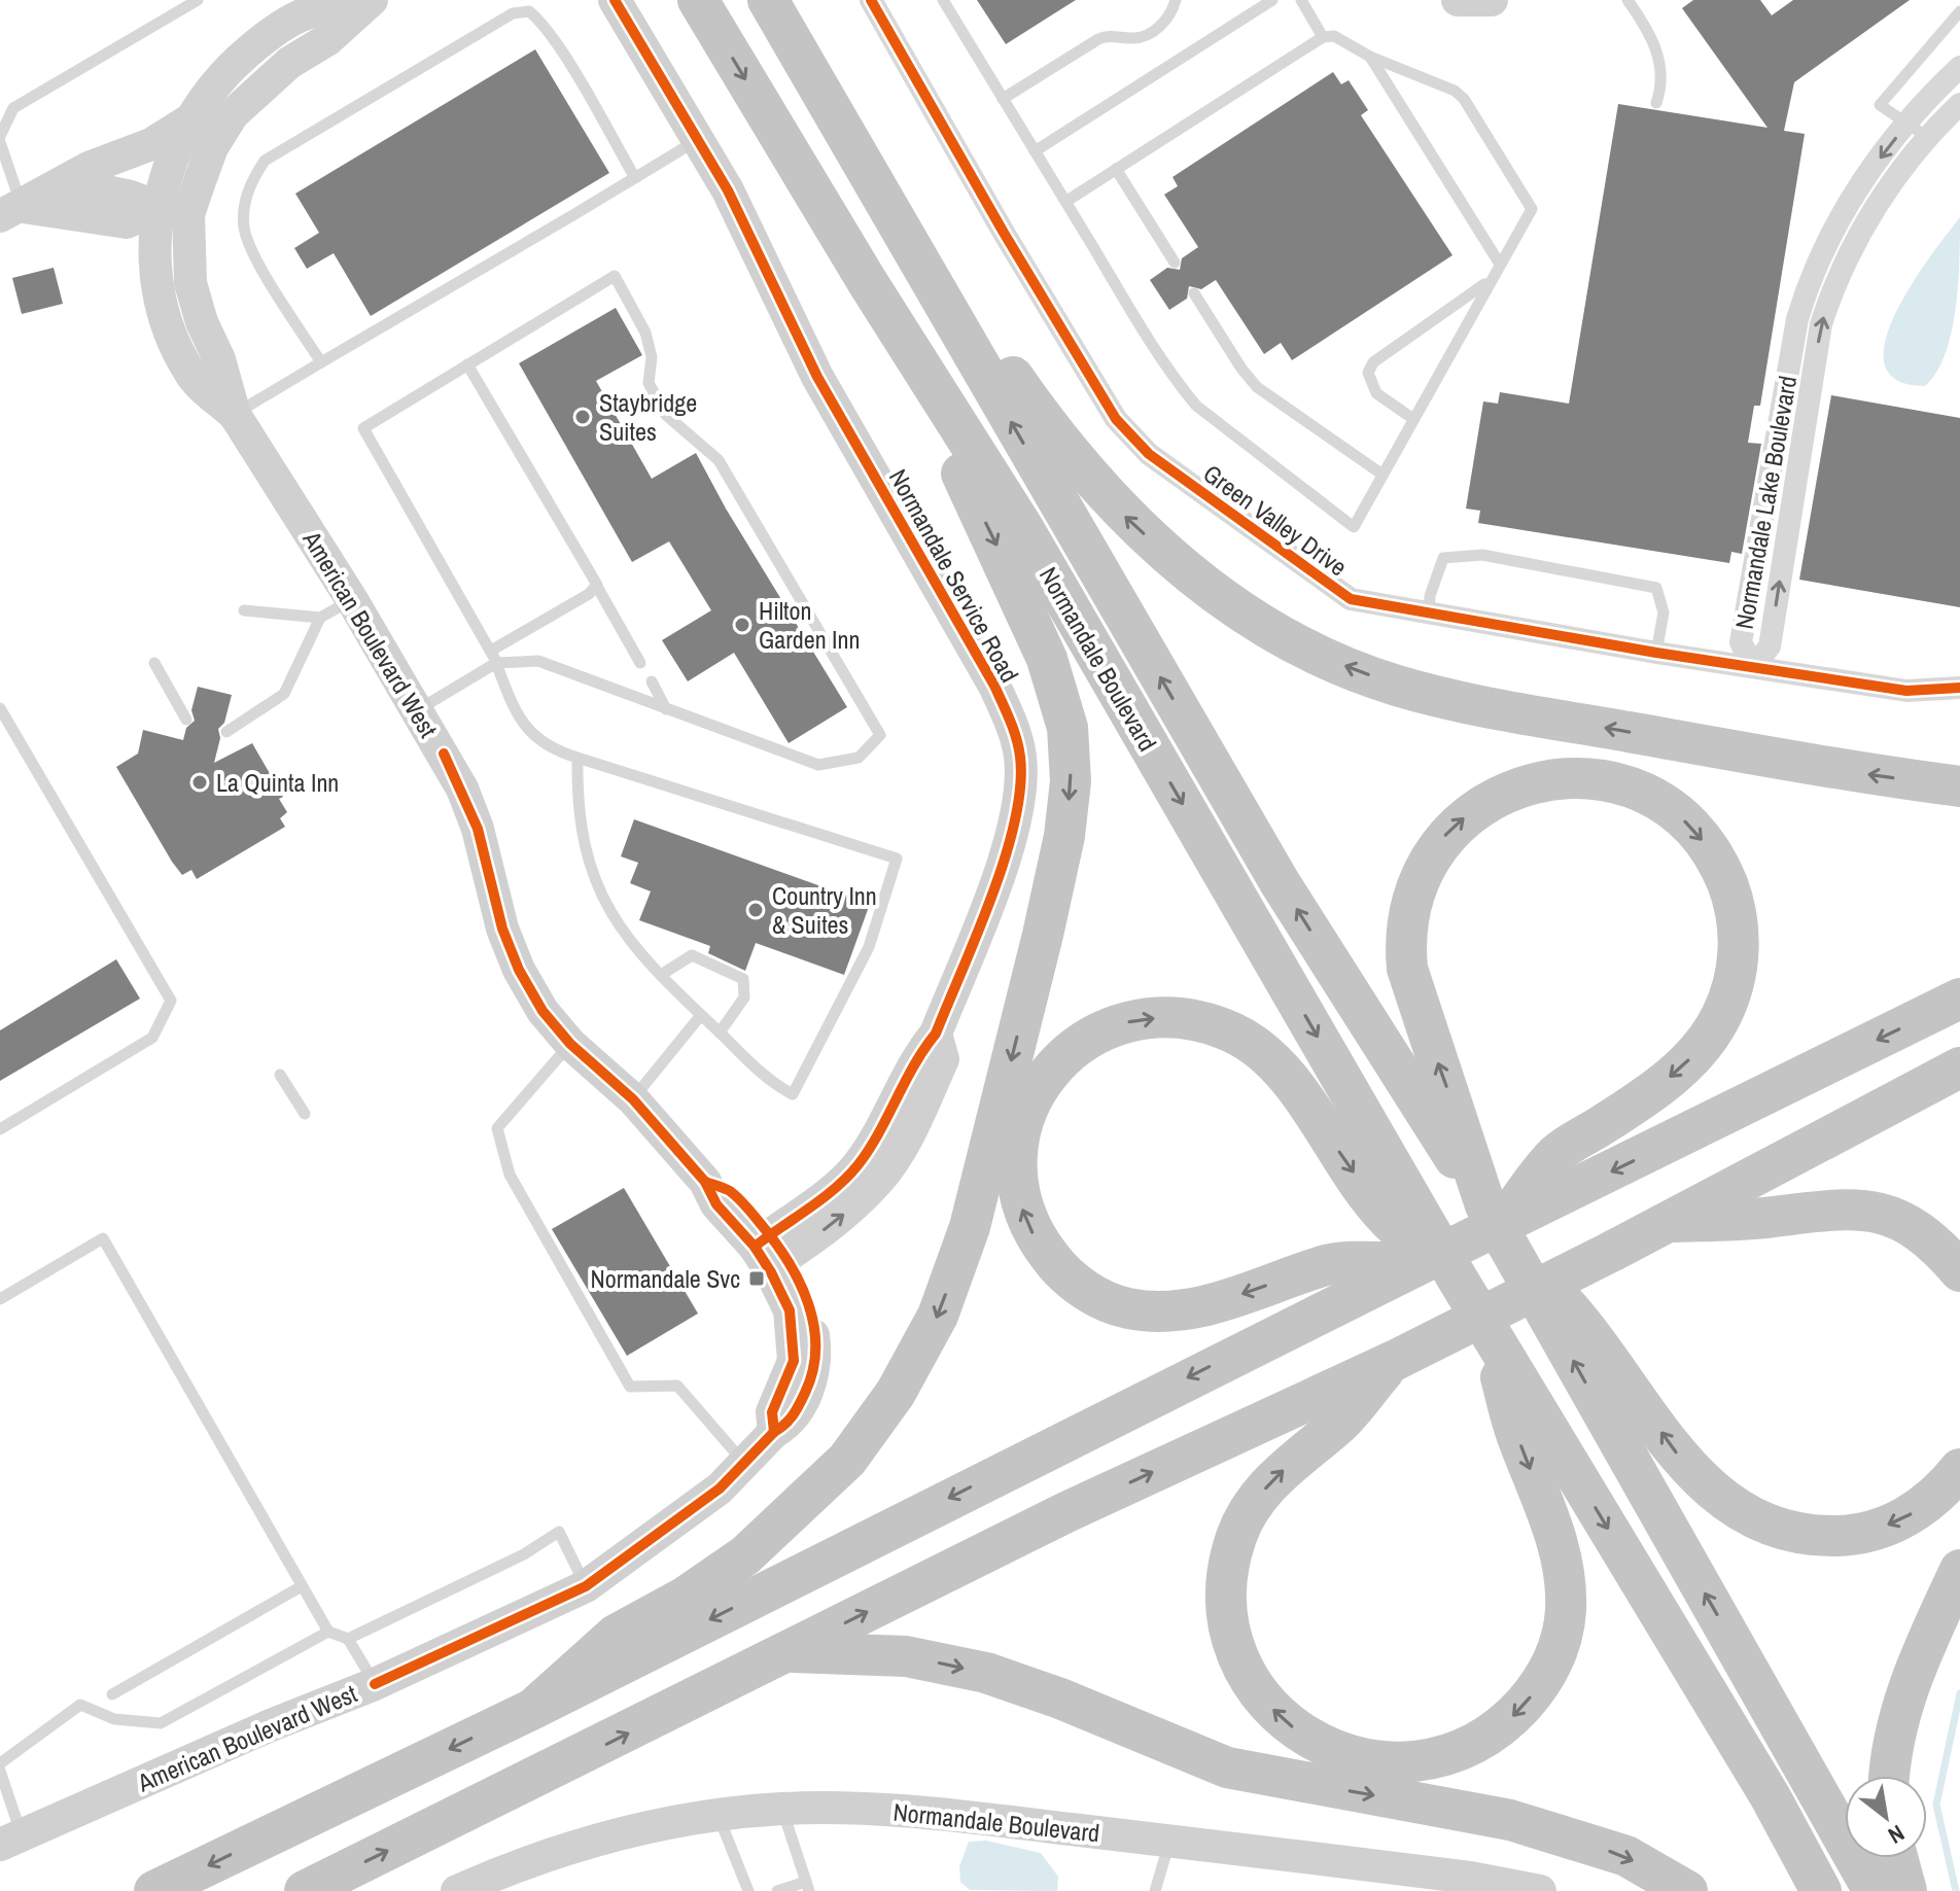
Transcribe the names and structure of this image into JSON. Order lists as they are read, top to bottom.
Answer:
{
  "streets": {
    "highway": ["Normandale Boulevard"],
    "street": [
      "Normandale Lake Boulevard",
      "Green Valley Drive",
      "Normandale Service Road",
      "American Boulevard West"
    ]
  },
  "crossings": [
    ["Normandale Lake Boulevard", "Green Valley Drive"],
    ["Normandale Service Road", "American Boulevard West"]
  ],
  "places": {
    "other": [
      "Staybridge Suites",
      "Hilton Garden Inn",
      "La Quinta Inn",
      "Country Inn & Suites"
    ],
    "transit": ["Normandale Svc"]
  },
  "north": "bottom right"
}
